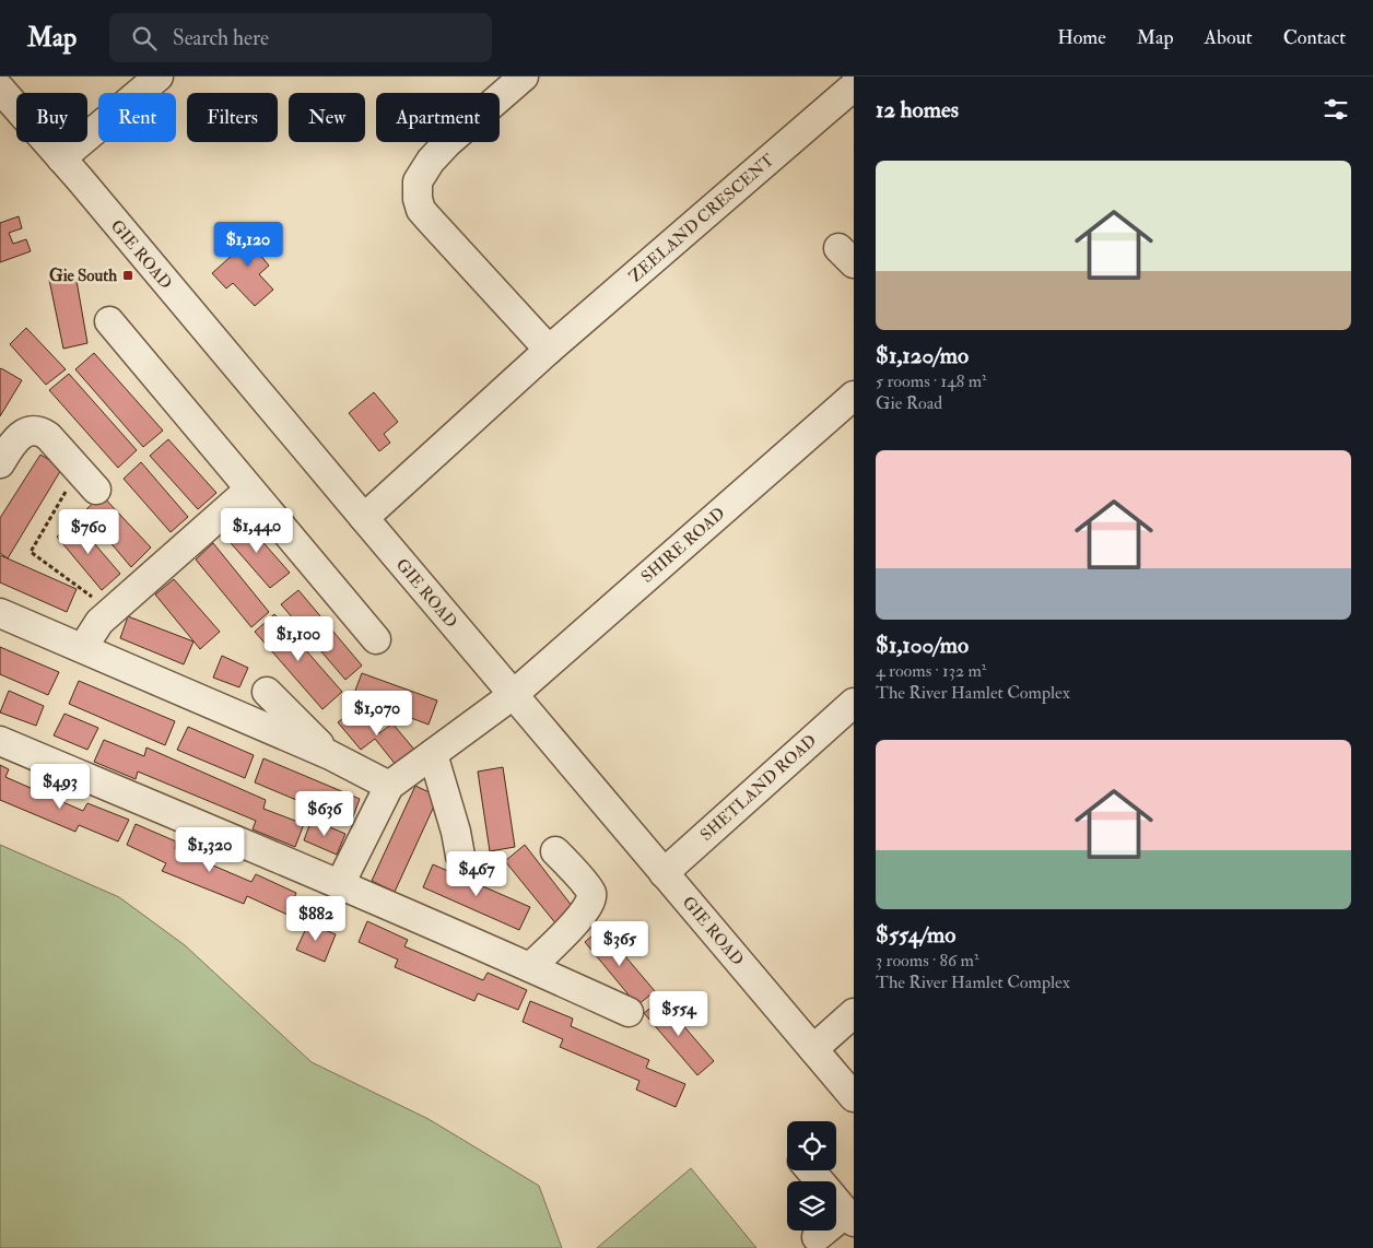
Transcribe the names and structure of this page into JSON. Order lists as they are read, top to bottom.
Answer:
{
  "streets": {
    "street": [
      "ZEELAND CRESCENT",
      "GIE ROAD",
      "SHIRE ROAD",
      "SHETLAND ROAD"
    ]
  },
  "crossings": [
    ["ZEELAND CRESCENT", "GIE ROAD"],
    ["GIE ROAD", "SHIRE ROAD"],
    ["GIE ROAD", "SHETLAND ROAD"]
  ],
  "places": {
    "transit": ["Gie South"]
  },
  "page": {
    "header": "Map",
    "search": "Search here",
    "nav": [
      "Home",
      "Map",
      "About",
      "Contact"
    ],
    "heading": "12 homes",
    "chip": [
      "Buy",
      "Rent",
      "Filters",
      "New",
      "Apartment"
    ],
    "list": [
      {
        "name": "$1,120/mo",
        "note": "5 rooms · 148 m² · Gie Road"
      },
      {
        "name": "$1,100/mo",
        "note": "4 rooms · 132 m² · The River Hamlet Complex"
      },
      {
        "name": "$554/mo",
        "note": "3 rooms · 86 m² · The River Hamlet Complex"
      }
    ],
    "price": [
      "$1,120",
      "$1,440",
      "$760",
      "$1,100",
      "$1,070",
      "$493",
      "$636",
      "$1,320",
      "$467",
      "$882",
      "$365",
      "$554"
    ]
  }
}
